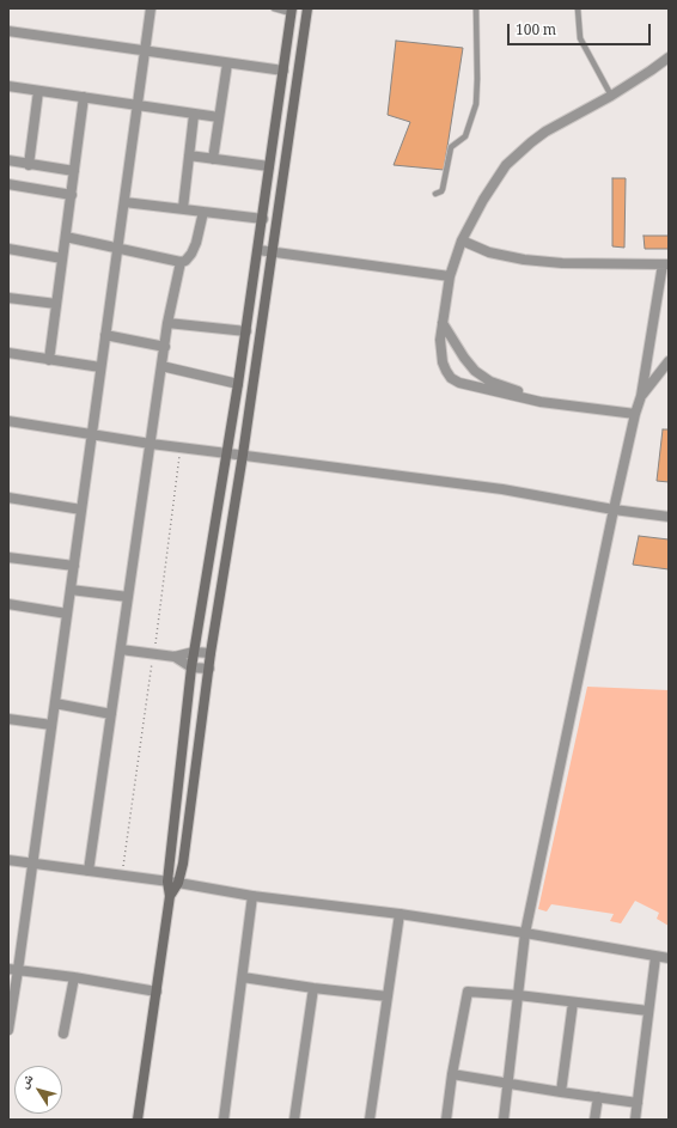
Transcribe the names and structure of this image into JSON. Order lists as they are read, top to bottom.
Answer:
{
  "scale_bar": "100 m",
  "north": "top left"
}
